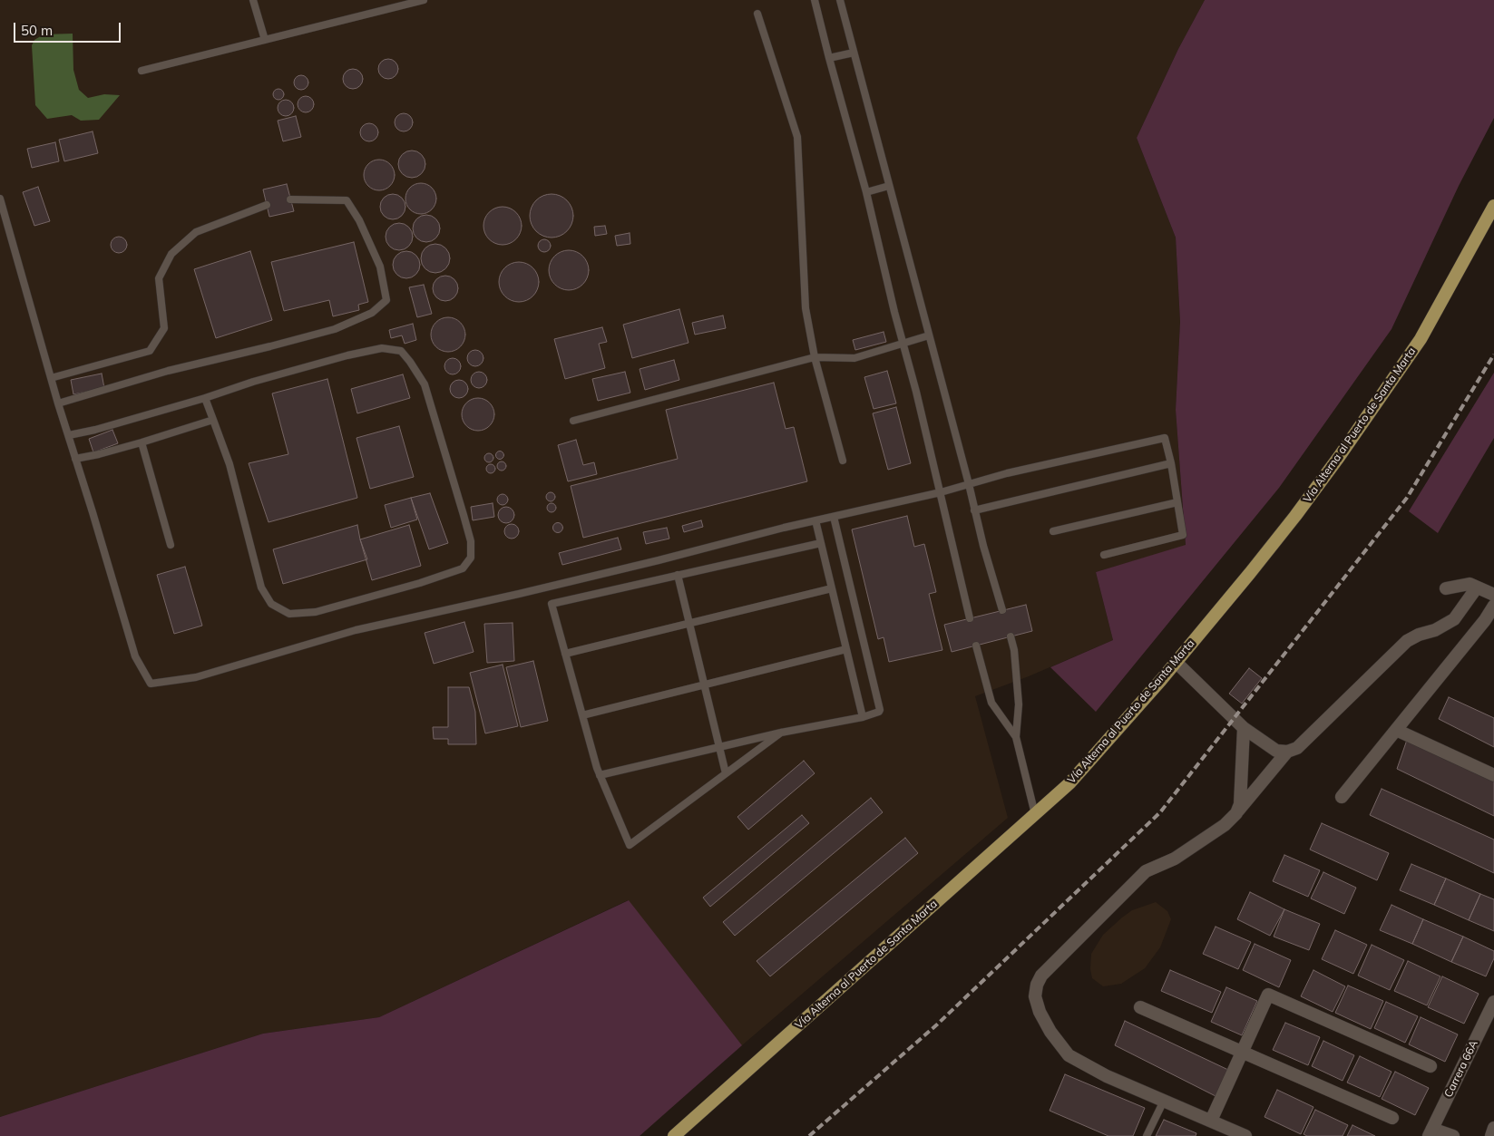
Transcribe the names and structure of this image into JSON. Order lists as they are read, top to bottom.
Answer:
{
  "streets": {
    "main road": ["Vía Alterna al Puerto de Santa Marta"],
    "street": ["Carrera 66A"]
  },
  "scale_bar": "50 m"
}
